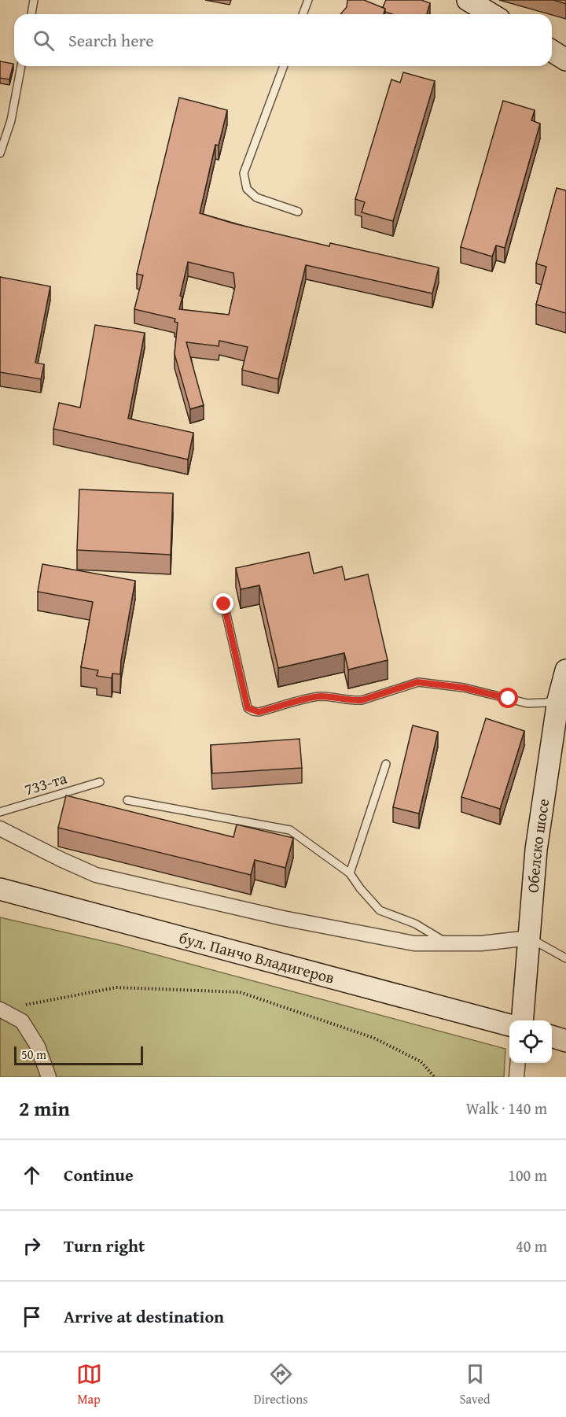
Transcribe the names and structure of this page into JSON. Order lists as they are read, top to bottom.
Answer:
{
  "streets": {
    "street": ["Обелско шосе", "бул. Панчо Владигеров"],
    "lane": ["733-та"]
  },
  "scale_bar": "50 m",
  "page": {
    "search": "Search here",
    "scale": "50 m",
    "heading": ["2 min", "Walk · 140 m"],
    "list": [
      ["Continue", "100 m"],
      ["Turn right", "40 m"],
      "Arrive at destination"
    ],
    "nav": ["Map", "Directions", "Saved"]
  }
}
